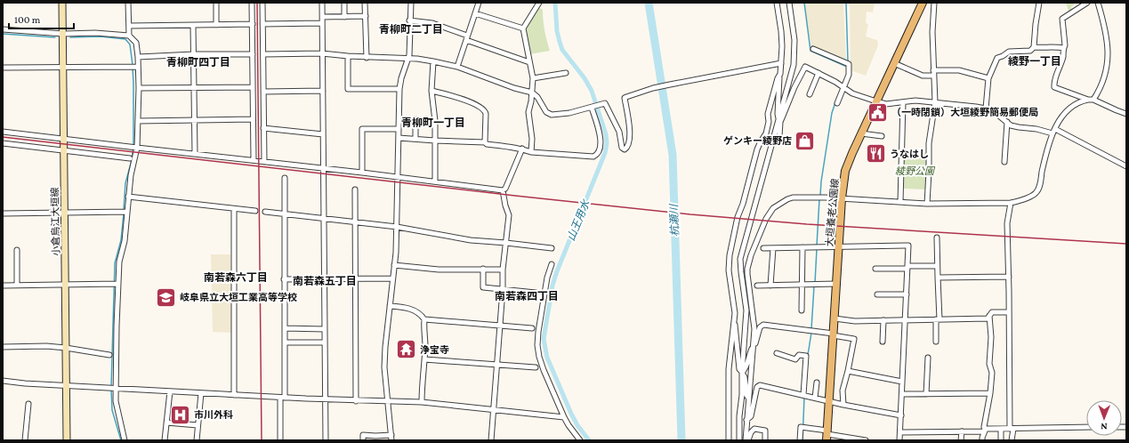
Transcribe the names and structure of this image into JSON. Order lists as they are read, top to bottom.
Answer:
{
  "streets": {
    "main road": ["大垣養老公園線", "小倉烏江大垣線"]
  },
  "districts": [
    "青柳町二丁目",
    "綾野一丁目",
    "青柳町四丁目",
    "青柳町一丁目",
    "南若森六丁目",
    "南若森五丁目",
    "南若森四丁目"
  ],
  "water": ["山王用水", "杭瀬川"],
  "parks": ["綾野公園"],
  "places": {
    "public building": ["（一時閉鎖）大垣綾野簡易郵便局"],
    "shop": ["ゲンキー綾野店"],
    "restaurant": ["うなはし"],
    "school or university": ["岐阜県立大垣工業高等学校"],
    "temple": ["浄宝寺"],
    "hospital": ["市川外科"]
  },
  "scale_bar": "100 m",
  "north": "bottom"
}
